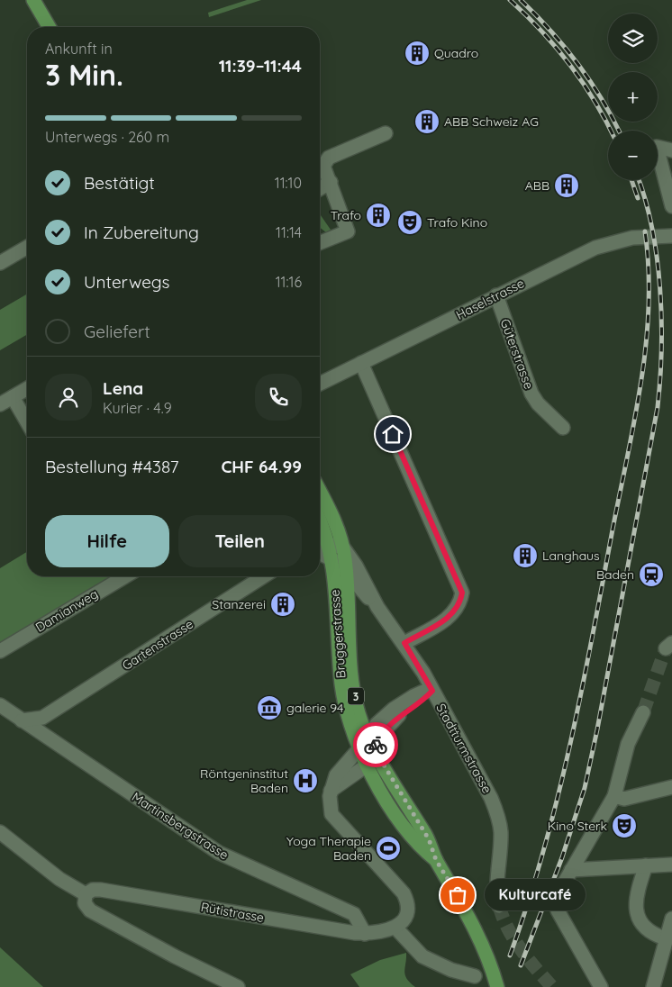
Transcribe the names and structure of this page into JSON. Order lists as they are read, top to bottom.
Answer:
{
  "streets": {
    "main road": ["Bruggerstrasse", "3"],
    "street": [
      "Haselstrasse",
      "Güterstrasse",
      "Damianweg",
      "Gartenstrasse",
      "Stadtturmstrasse",
      "Martinsbergstrasse",
      "Rütistrasse"
    ]
  },
  "crossings": [
    ["Haselstrasse", "Güterstrasse"],
    ["Bruggerstrasse", "Stadtturmstrasse"],
    ["Gartenstrasse", "Martinsbergstrasse"],
    ["Martinsbergstrasse", "Rütistrasse"]
  ],
  "places": {
    "building": [
      "Quadro",
      "ABB Schweiz AG",
      "ABB",
      "Trafo",
      "Langhaus",
      "Stanzerei"
    ],
    "theatre": ["Trafo Kino", "Kino Sterk"],
    "station": ["Baden"],
    "museum": ["galerie 94"],
    "hospital": ["Röntgeninstitut Baden"],
    "sports": ["Yoga Therapie Baden"],
    "other": ["Kulturcafé"]
  },
  "page": {
    "map_buttons": ["+", "−"],
    "heading": ["3 Min.", "Ankunft in", "11:39–11:44"],
    "panel": [
      "Lena",
      "Kurier · 4.9",
      "Bestellung #4387",
      "CHF 64.99"
    ],
    "bar": "Unterwegs · 260 m",
    "list": [
      ["Bestätigt", "11:10"],
      ["In Zubereitung", "11:14"],
      ["Unterwegs", "11:16"],
      "Geliefert"
    ],
    "buttons": ["Hilfe", "Teilen"],
    "bubble": "Kulturcafé"
  }
}
